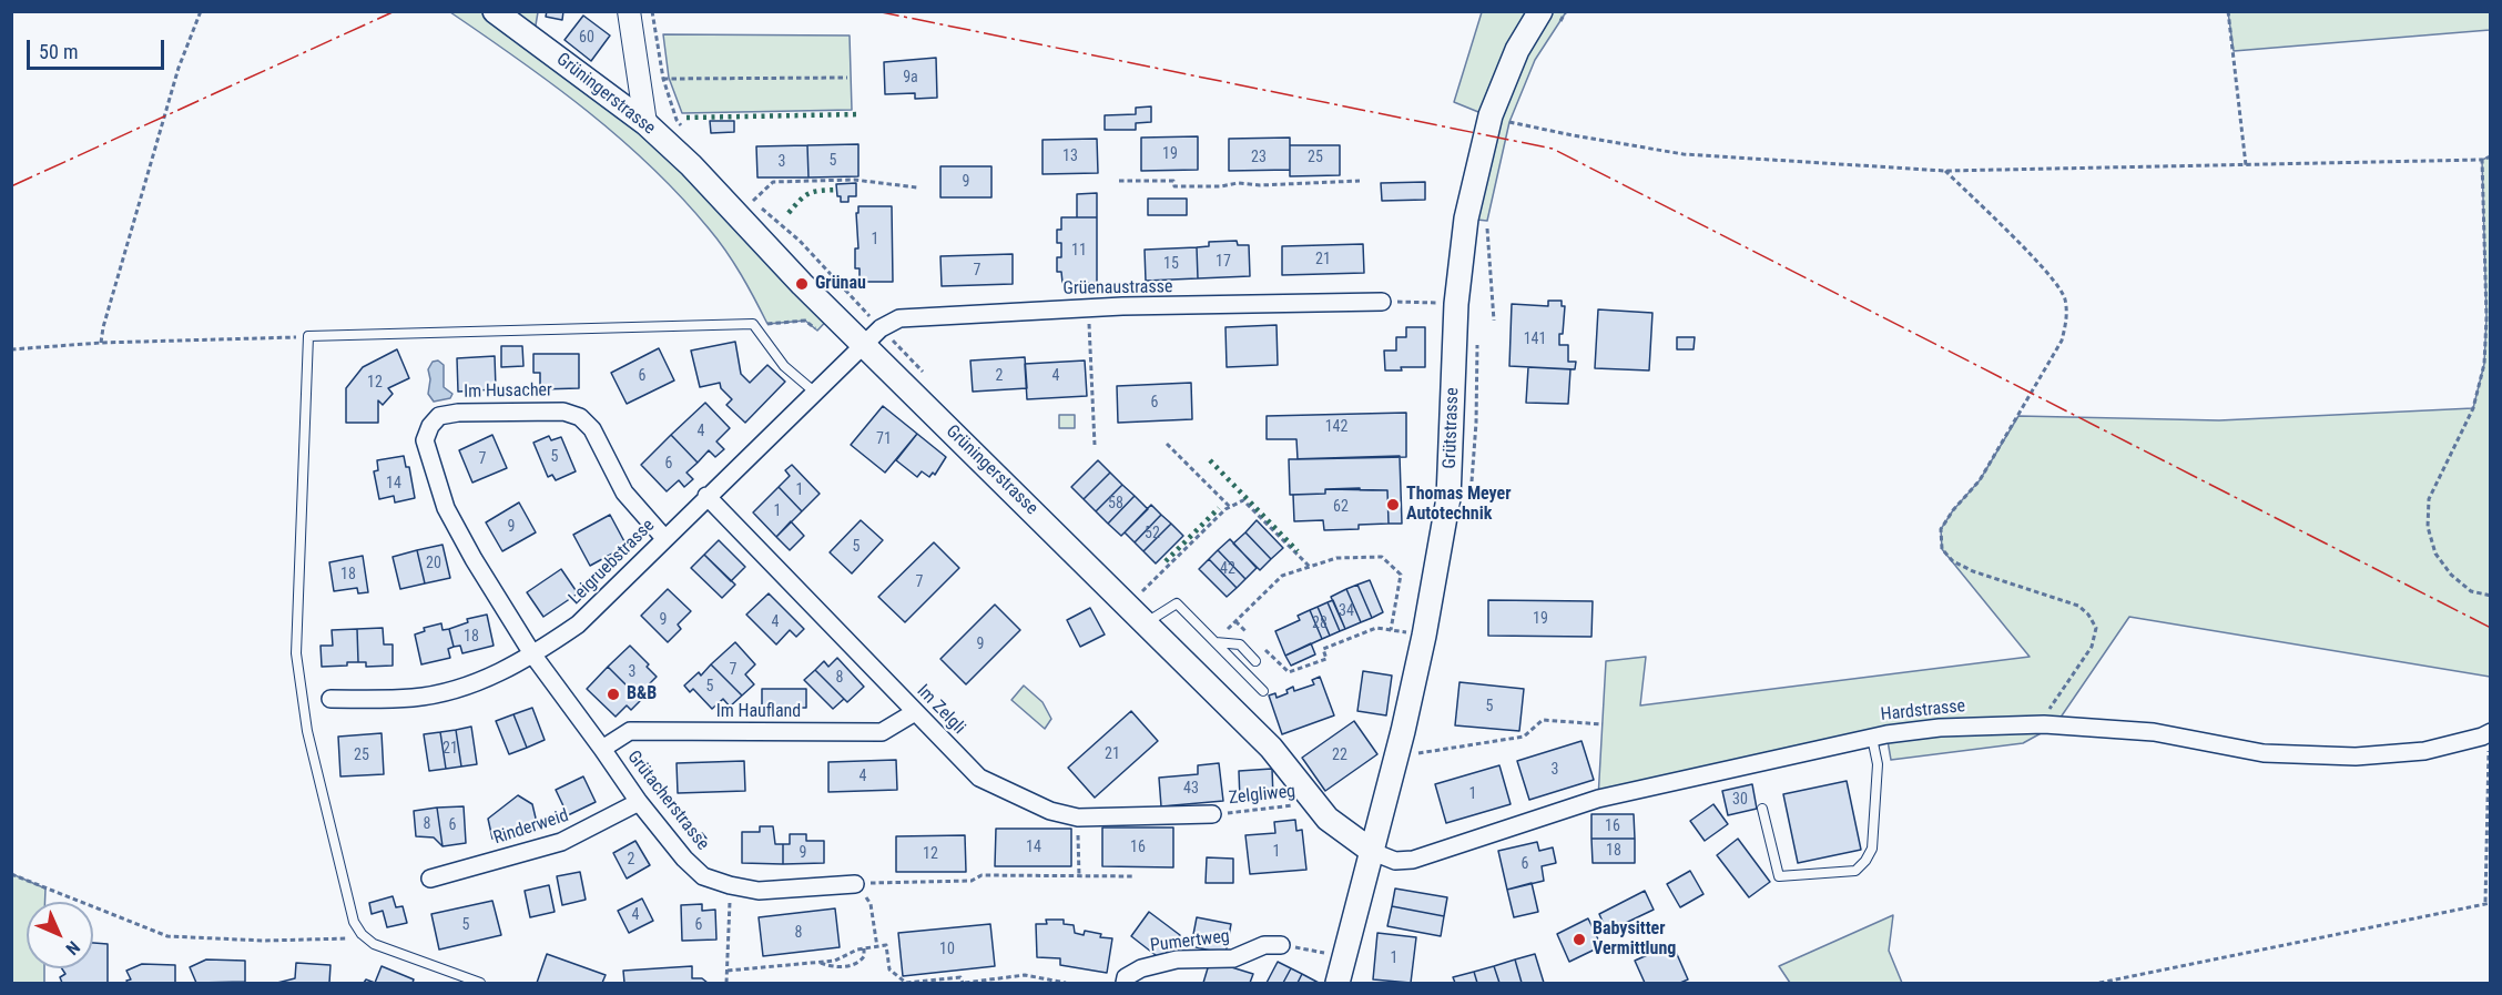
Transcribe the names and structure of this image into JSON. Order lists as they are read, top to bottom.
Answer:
{
  "streets": {
    "main road": ["Grüningerstrasse", "Grütstrasse"],
    "street": [
      "Grüenaustrasse",
      "Im Husacher",
      "Leigruebstrasse",
      "Im Zelgli",
      "Hardstrasse",
      "Im Haufland",
      "Grütacherstrasse",
      "Rinderweid",
      "Pumertweg"
    ],
    "path": ["Zelgliweg"]
  },
  "crossings": [
    ["Grüningerstrasse", "Grüenaustrasse"],
    ["Grüningerstrasse", "Grütstrasse"],
    ["Grüningerstrasse", "Leigruebstrasse"],
    ["Grüningerstrasse", "Hardstrasse"],
    ["Grüningerstrasse", "Zelgliweg"],
    ["Grüenaustrasse", "Leigruebstrasse"],
    ["Im Husacher", "Leigruebstrasse"],
    ["Im Husacher", "Grütacherstrasse"],
    ["Grütstrasse", "Hardstrasse"],
    ["Leigruebstrasse", "Im Zelgli"],
    ["Leigruebstrasse", "Grütacherstrasse"],
    ["Im Zelgli", "Im Haufland"],
    ["Im Zelgli", "Zelgliweg"],
    ["Im Haufland", "Grütacherstrasse"],
    ["Grütacherstrasse", "Rinderweid"]
  ],
  "places": [
    "Grünau",
    "Thomas Meyer Autotechnik",
    "B&B",
    "Babysitter Vermittlung"
  ],
  "house_numbers": [
    "60",
    "9a",
    "19",
    "13",
    "23",
    "25",
    "5",
    "3",
    "9",
    "1",
    "11",
    "21",
    "17",
    "15",
    "7",
    "141",
    "6",
    "2",
    "4",
    "12",
    "6",
    "142",
    "4",
    "71",
    "5",
    "7",
    "6",
    "14",
    "1",
    "58",
    "62",
    "1",
    "9",
    "52",
    "5",
    "20",
    "42",
    "18",
    "7",
    "34",
    "19",
    "9",
    "4",
    "28",
    "18",
    "9",
    "7",
    "3",
    "8",
    "5",
    "5",
    "21",
    "21",
    "25",
    "22",
    "3",
    "4",
    "43",
    "1",
    "30",
    "8",
    "6",
    "16",
    "14",
    "16",
    "18",
    "1",
    "9",
    "12",
    "2",
    "6",
    "4",
    "5",
    "6",
    "8",
    "10",
    "1"
  ],
  "scale_bar": "50 m",
  "north": "bottom right"
}
